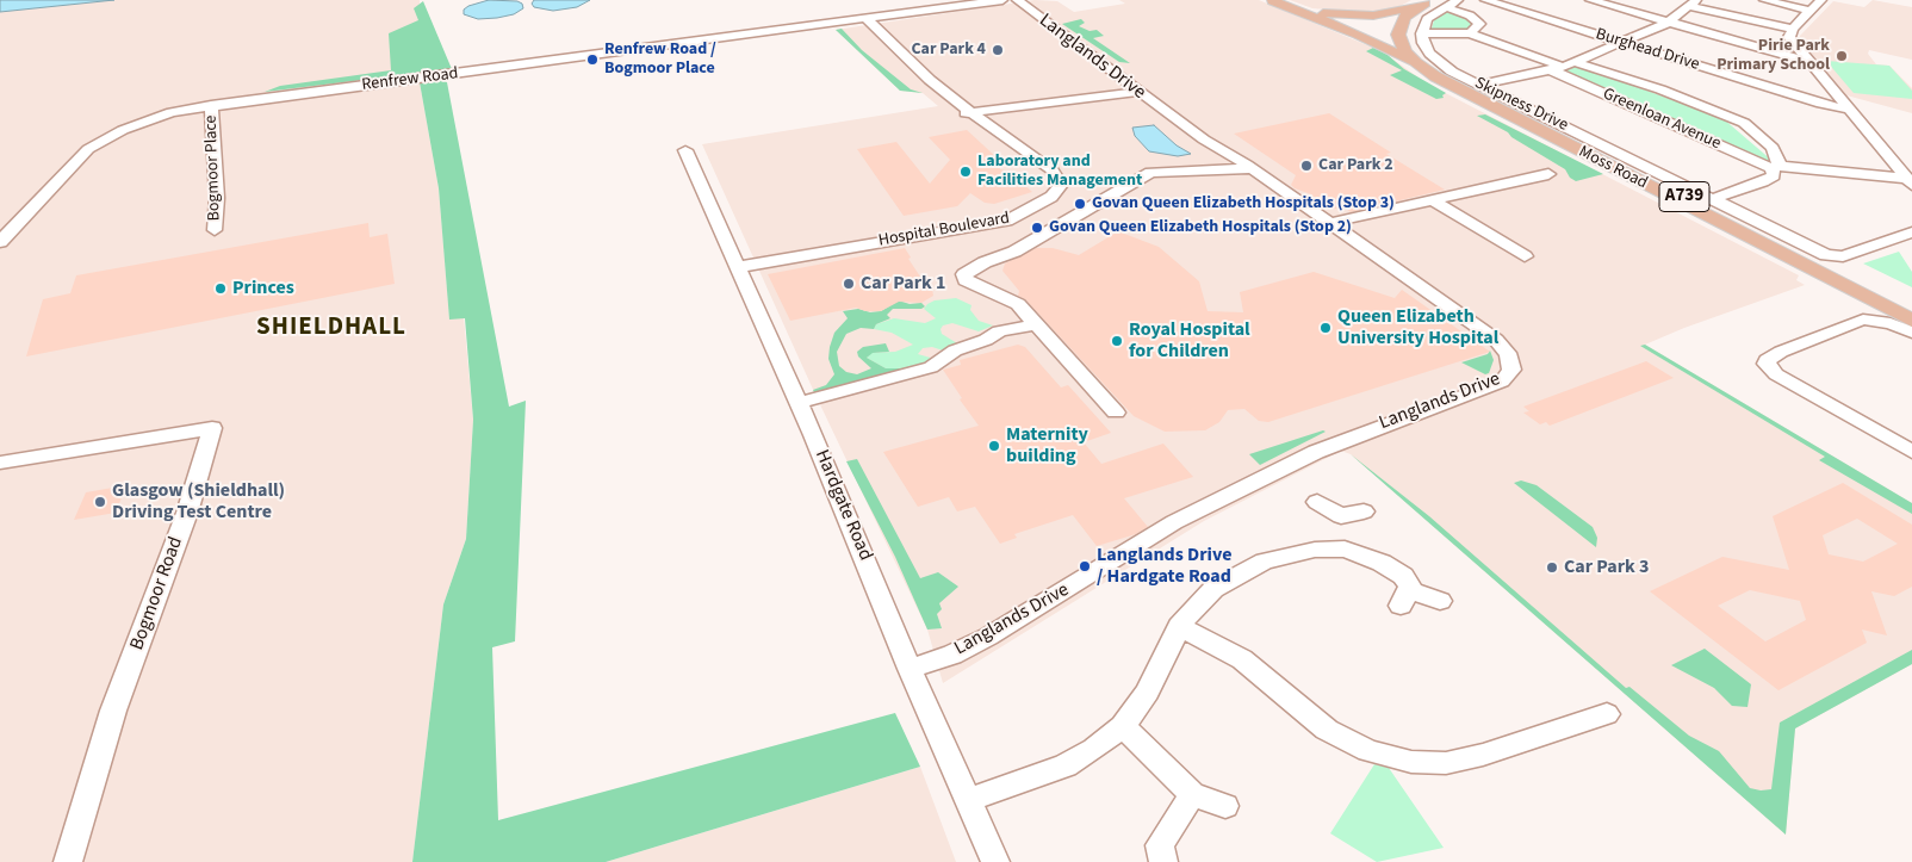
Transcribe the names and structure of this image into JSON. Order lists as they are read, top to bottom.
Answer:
{
  "streets": {
    "main road": ["Moss Road", "A739"],
    "street": [
      "Burghead Drive",
      "Langlands Drive",
      "Renfrew Road",
      "Skipness Drive",
      "Greenloan Avenue",
      "Bogmoor Place",
      "Hospital Boulevard",
      "Hardgate Road",
      "Bogmoor Road"
    ]
  },
  "crossings": [
    ["Langlands Drive", "Hardgate Road"],
    ["Renfrew Road", "Bogmoor Place"],
    ["Renfrew Road", "Hospital Boulevard"],
    ["Skipness Drive", "Greenloan Avenue"],
    ["Moss Road", "A739"],
    ["Hospital Boulevard", "Hardgate Road"]
  ],
  "districts": ["SHIELDHALL"],
  "places": [
    "Car Park 4",
    "Pirie Park Primary School",
    "Renfrew Road / Bogmoor Place",
    "Car Park 2",
    "Laboratory and Facilities Management",
    "Govan Queen Elizabeth Hospitals (Stop 3)",
    "Govan Queen Elizabeth Hospitals (Stop 2)",
    "Car Park 1",
    "Princes",
    "Queen Elizabeth University Hospital",
    "Royal Hospital for Children",
    "Maternity building",
    "Glasgow (Shieldhall) Driving Test Centre",
    "Langlands Drive / Hardgate Road",
    "Car Park 3"
  ]
}
